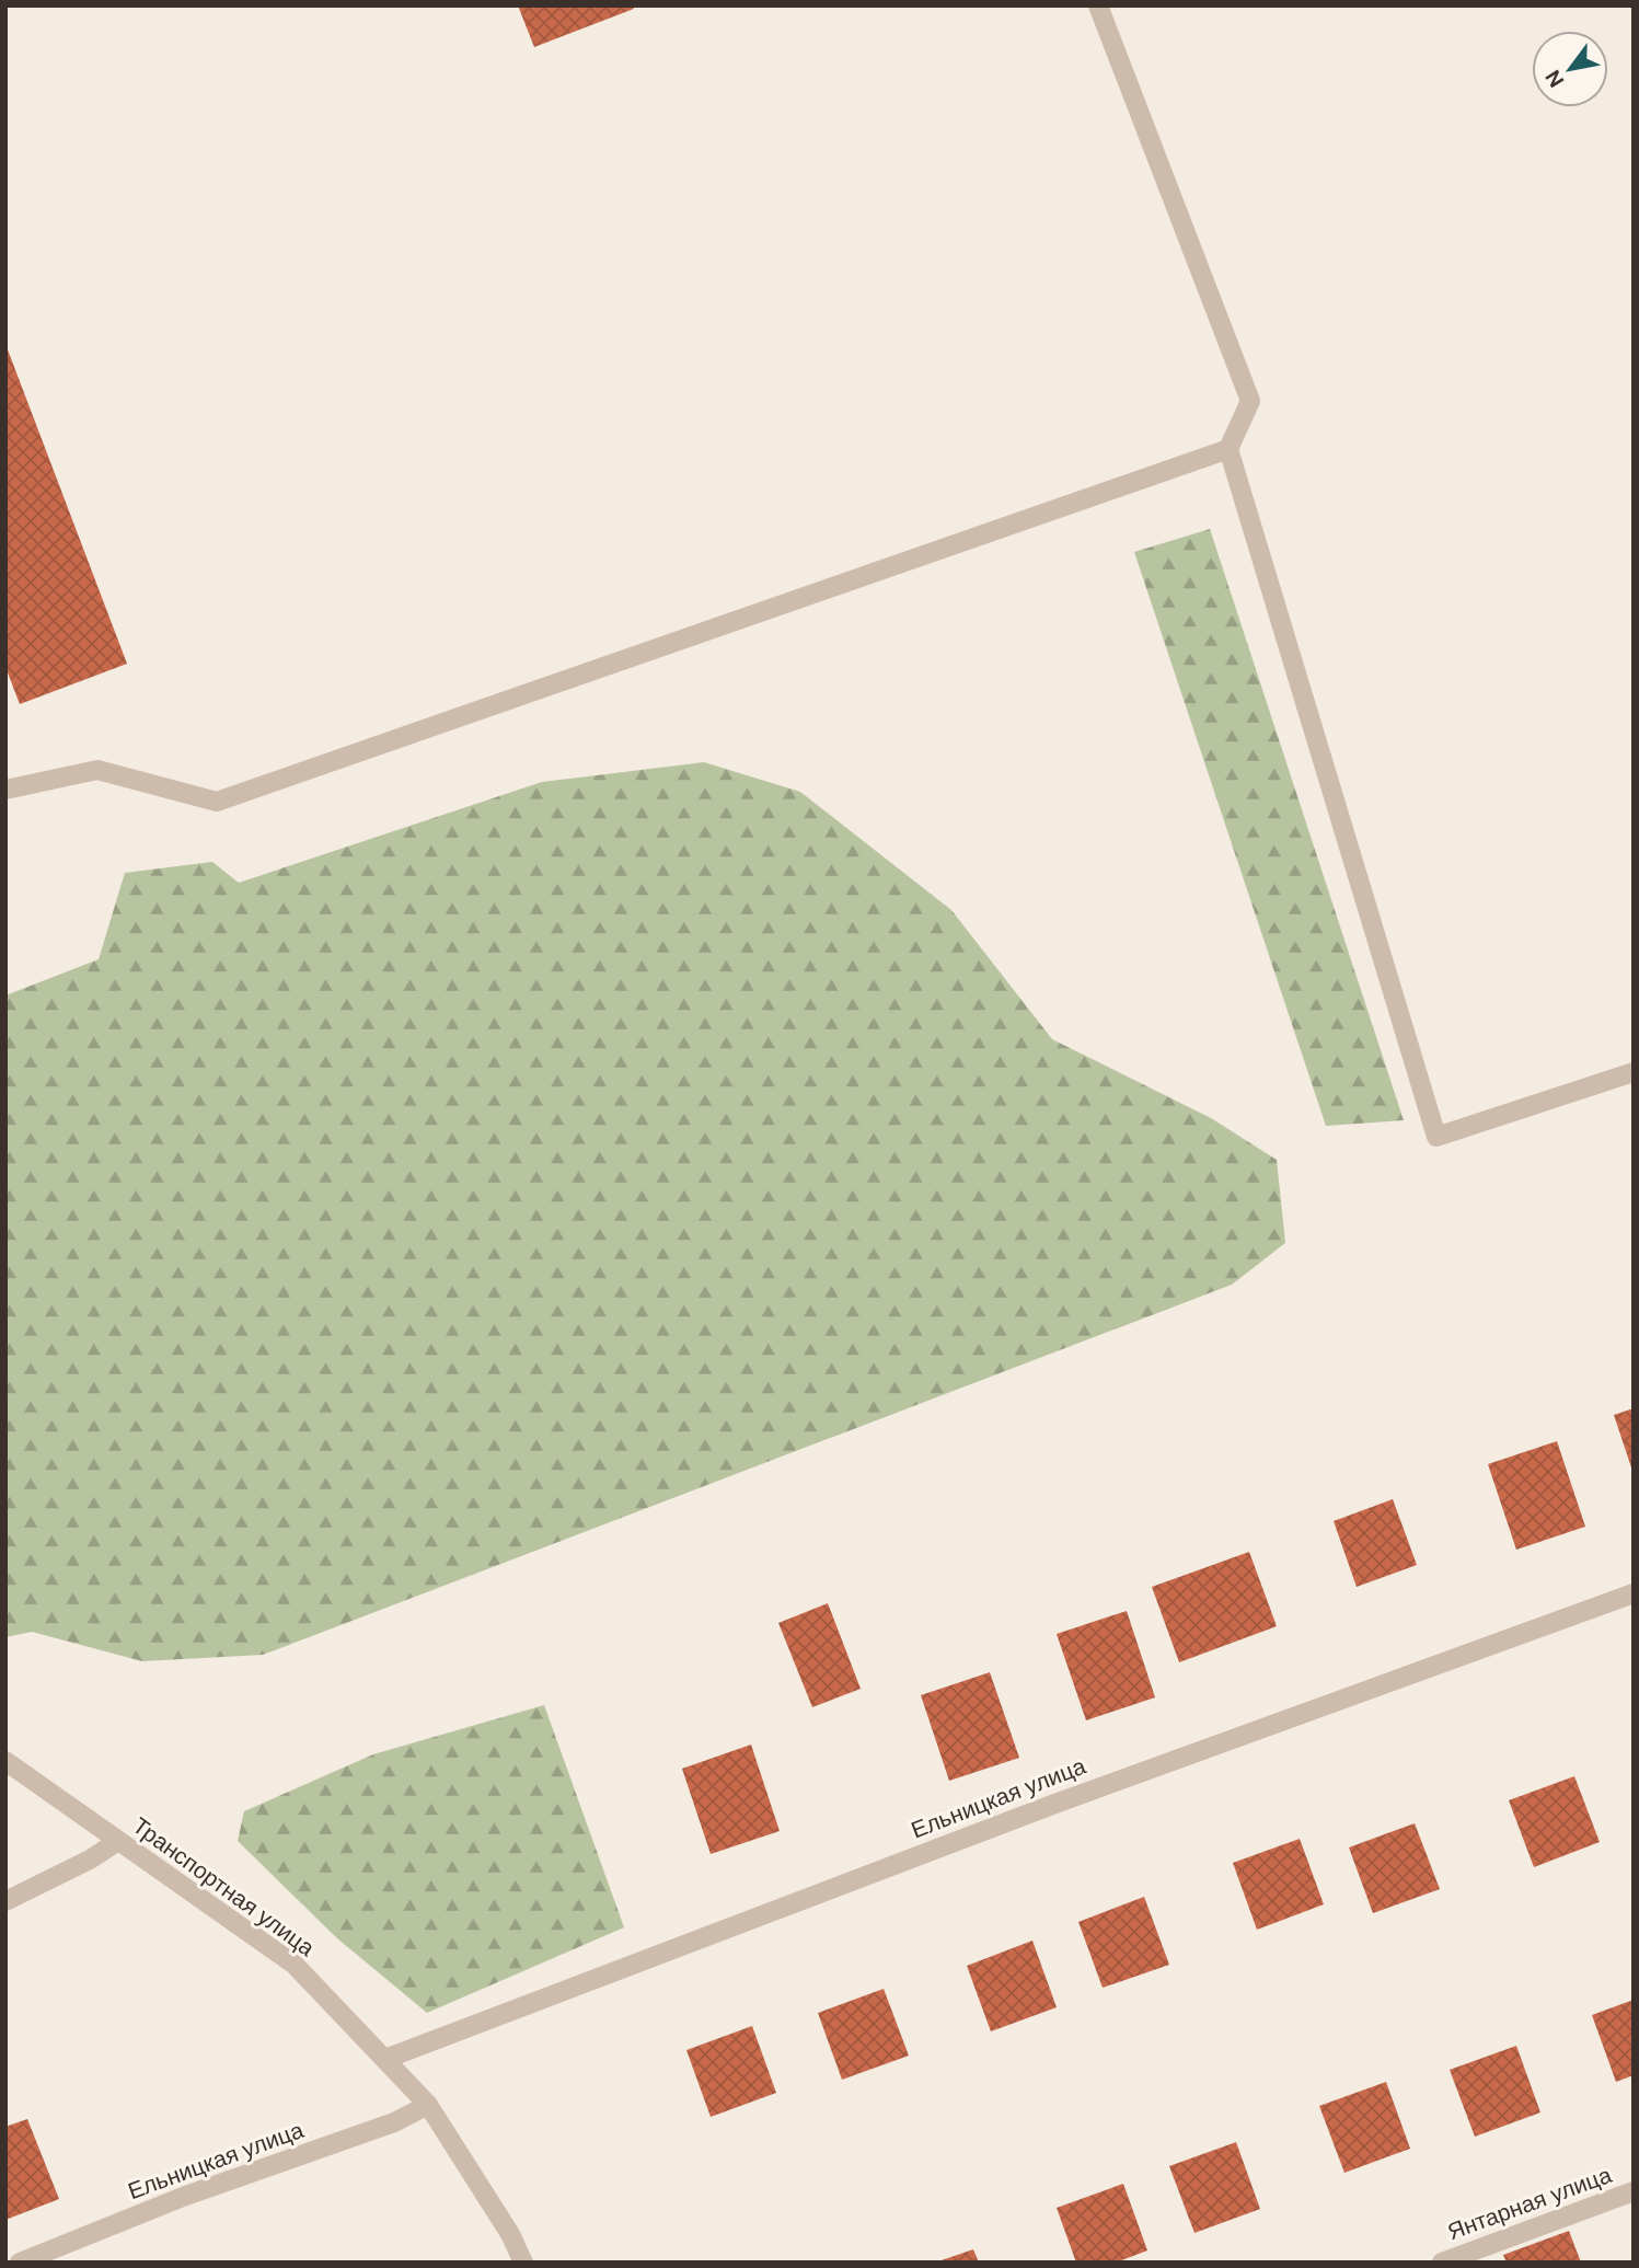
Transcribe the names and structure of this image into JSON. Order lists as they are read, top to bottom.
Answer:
{
  "streets": {
    "street": ["Ельницкая улица", "Транспортная улица", "Янтарная улица"]
  },
  "crossings": [
    ["Ельницкая улица", "Транспортная улица"]
  ],
  "north": "bottom left"
}
